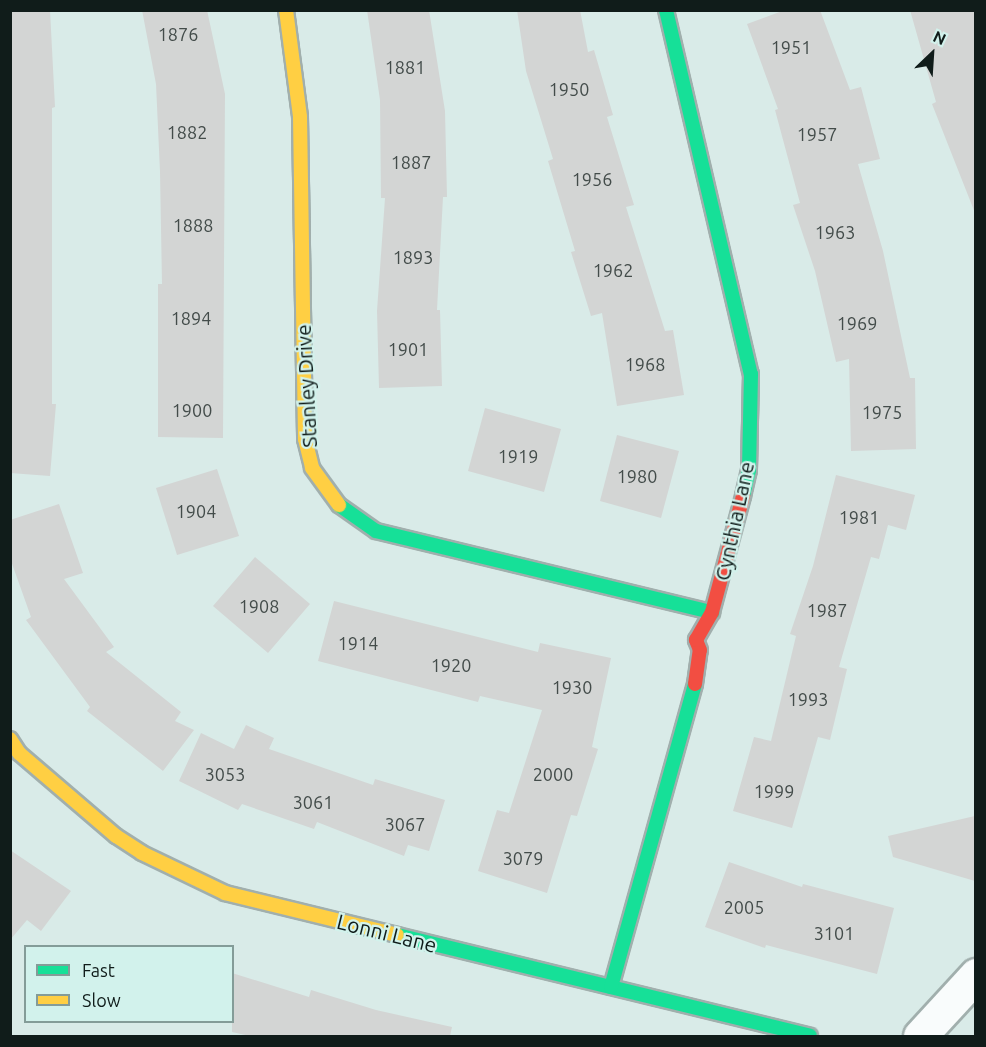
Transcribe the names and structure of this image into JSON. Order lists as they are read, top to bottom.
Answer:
{
  "streets": {
    "street": ["Stanley Drive", "Cynthia Lane", "Lonni Lane"]
  },
  "crossings": [
    ["Stanley Drive", "Cynthia Lane"],
    ["Cynthia Lane", "Lonni Lane"]
  ],
  "house_numbers": [
    "1876",
    "1951",
    "1881",
    "1950",
    "1882",
    "1957",
    "1887",
    "1956",
    "1888",
    "1963",
    "1893",
    "1962",
    "1894",
    "1969",
    "1901",
    "1968",
    "1900",
    "1975",
    "1919",
    "1980",
    "1904",
    "1981",
    "1908",
    "1987",
    "1914",
    "1920",
    "1930",
    "1993",
    "3053",
    "2000",
    "1999",
    "3061",
    "3067",
    "3079",
    "2005",
    "3101"
  ],
  "legend": ["Fast", "Slow"],
  "north": "top right"
}
